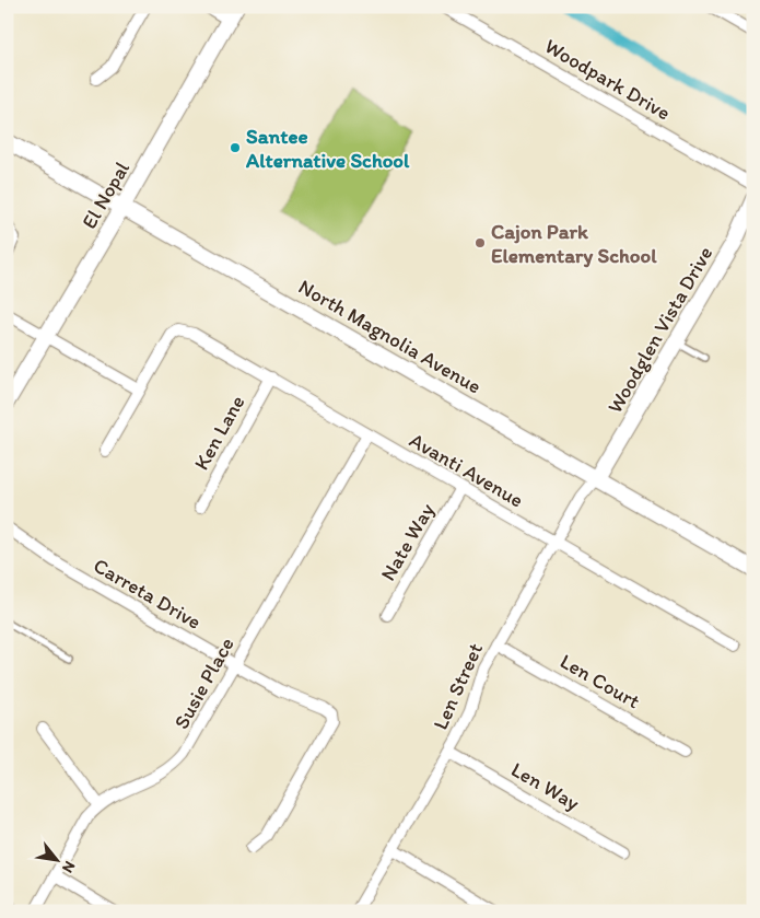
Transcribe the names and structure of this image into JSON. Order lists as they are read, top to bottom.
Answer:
{
  "streets": {
    "main road": ["El Nopal", "Woodglen Vista Drive", "North Magnolia Avenue"],
    "street": [
      "Woodpark Drive",
      "Ken Lane",
      "Avanti Avenue",
      "Nate Way",
      "Carreta Drive",
      "Len Court",
      "Susie Place",
      "Len Street",
      "Len Way"
    ]
  },
  "crossings": [
    ["El Nopal", "North Magnolia Avenue"],
    ["Woodglen Vista Drive", "North Magnolia Avenue"],
    ["Woodglen Vista Drive", "Len Street"],
    ["North Magnolia Avenue", "Len Street"],
    ["Ken Lane", "Avanti Avenue"],
    ["Avanti Avenue", "Nate Way"],
    ["Avanti Avenue", "Susie Place"],
    ["Avanti Avenue", "Len Street"],
    ["Carreta Drive", "Susie Place"],
    ["Len Court", "Len Street"],
    ["Len Street", "Len Way"]
  ],
  "places": ["Santee Alternative School", "Cajon Park Elementary School"],
  "north": "bottom right"
}
